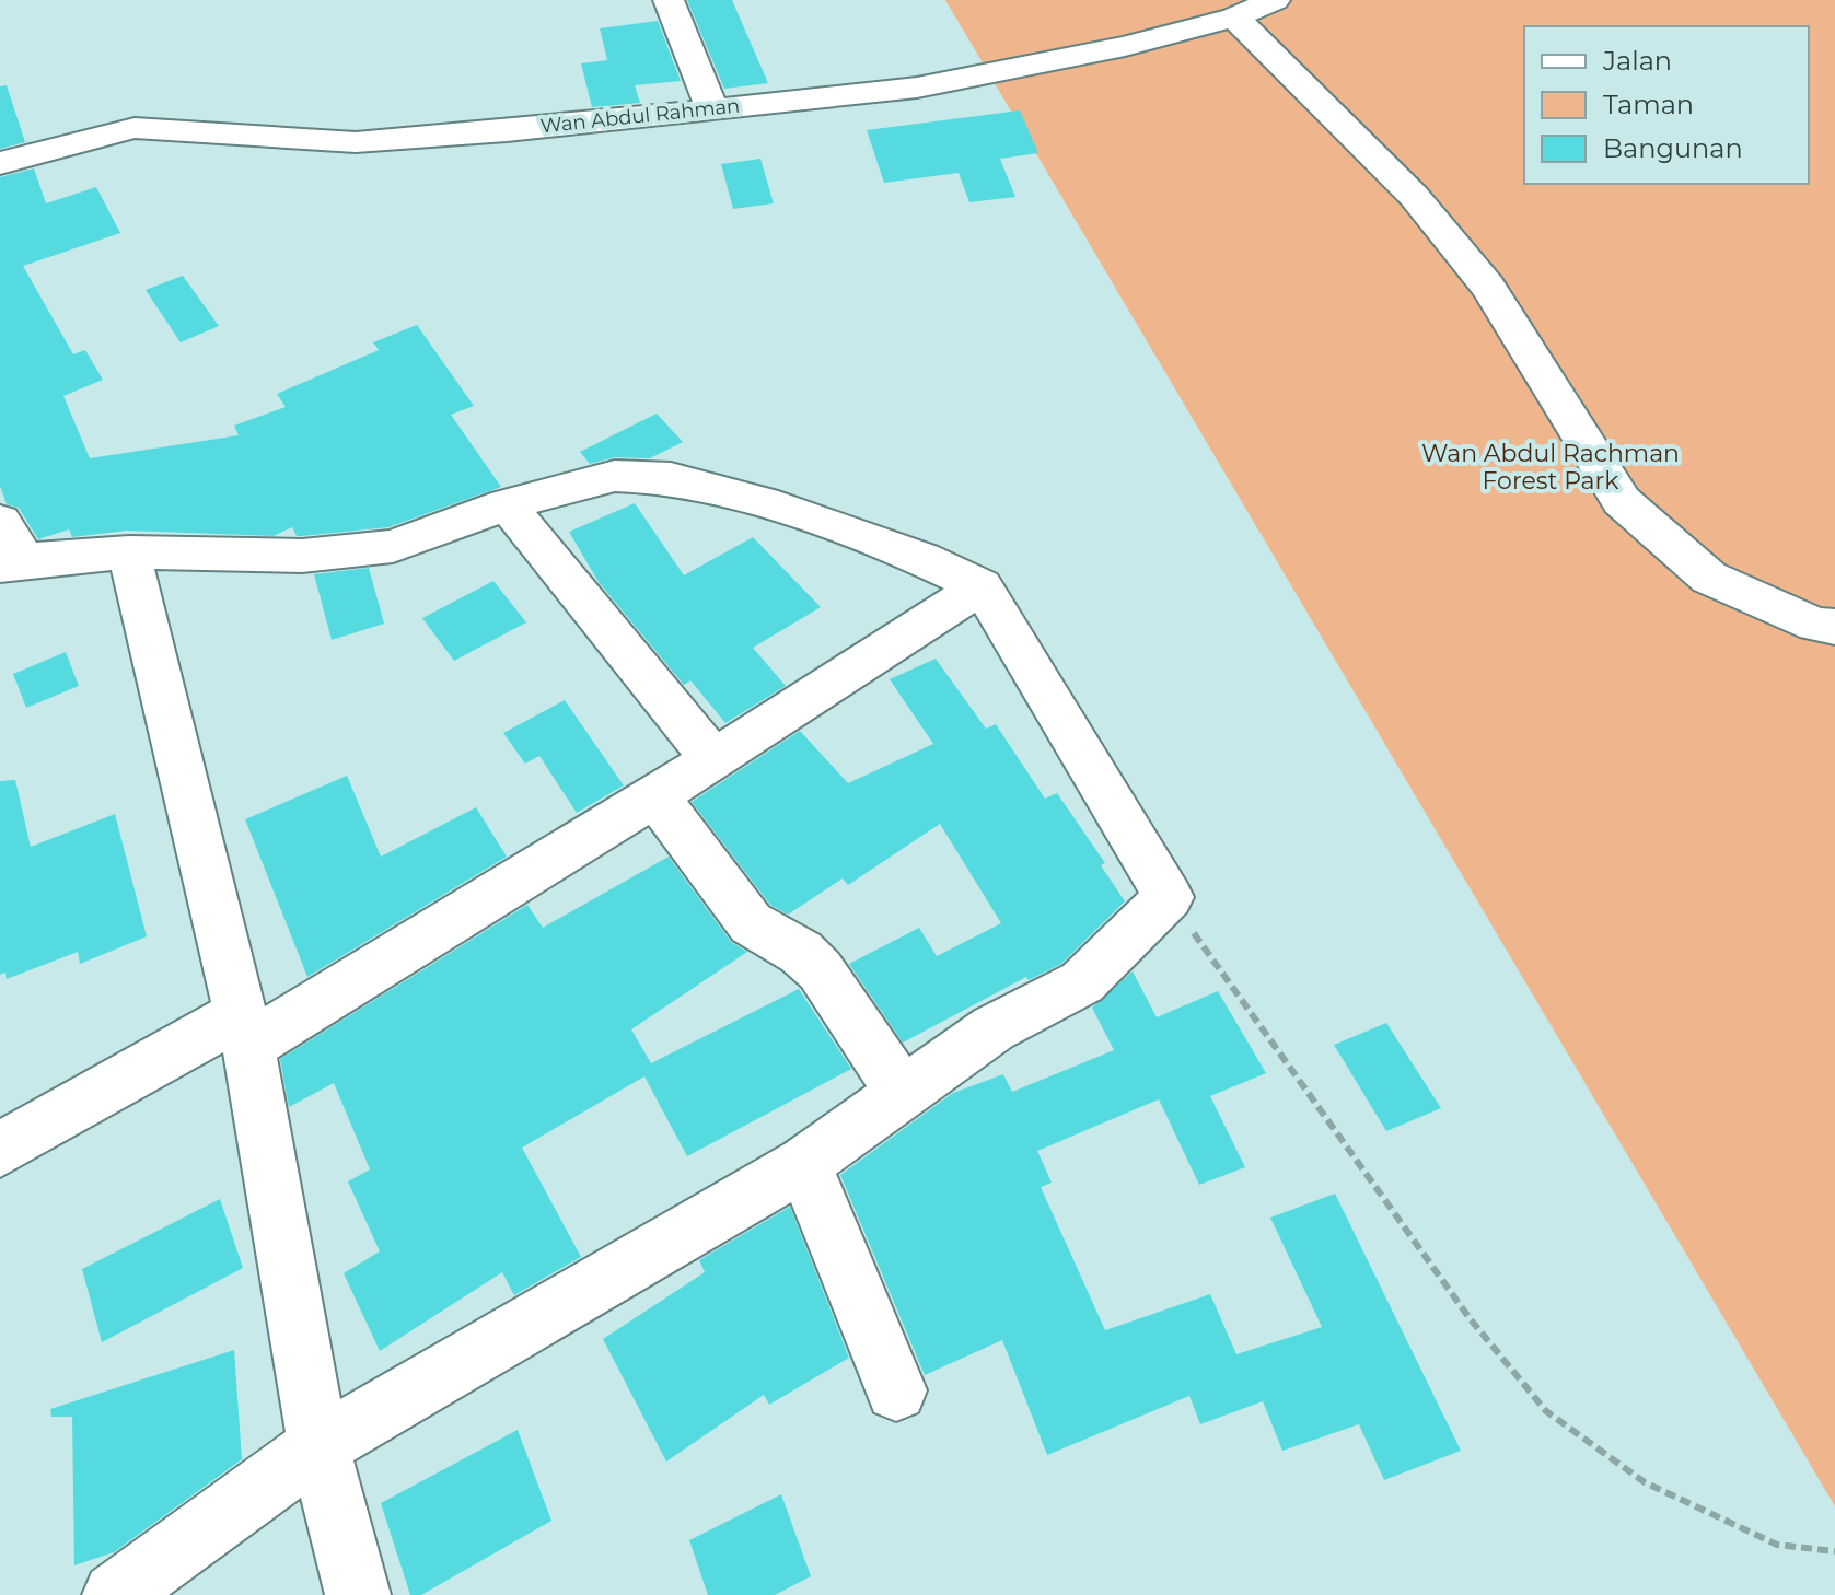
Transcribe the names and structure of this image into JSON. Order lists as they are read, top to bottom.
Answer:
{
  "streets": {
    "street": ["Wan Abdul Rahman"]
  },
  "parks": ["Wan Abdul Rachman Forest Park"],
  "legend": ["Jalan", "Taman", "Bangunan"]
}
